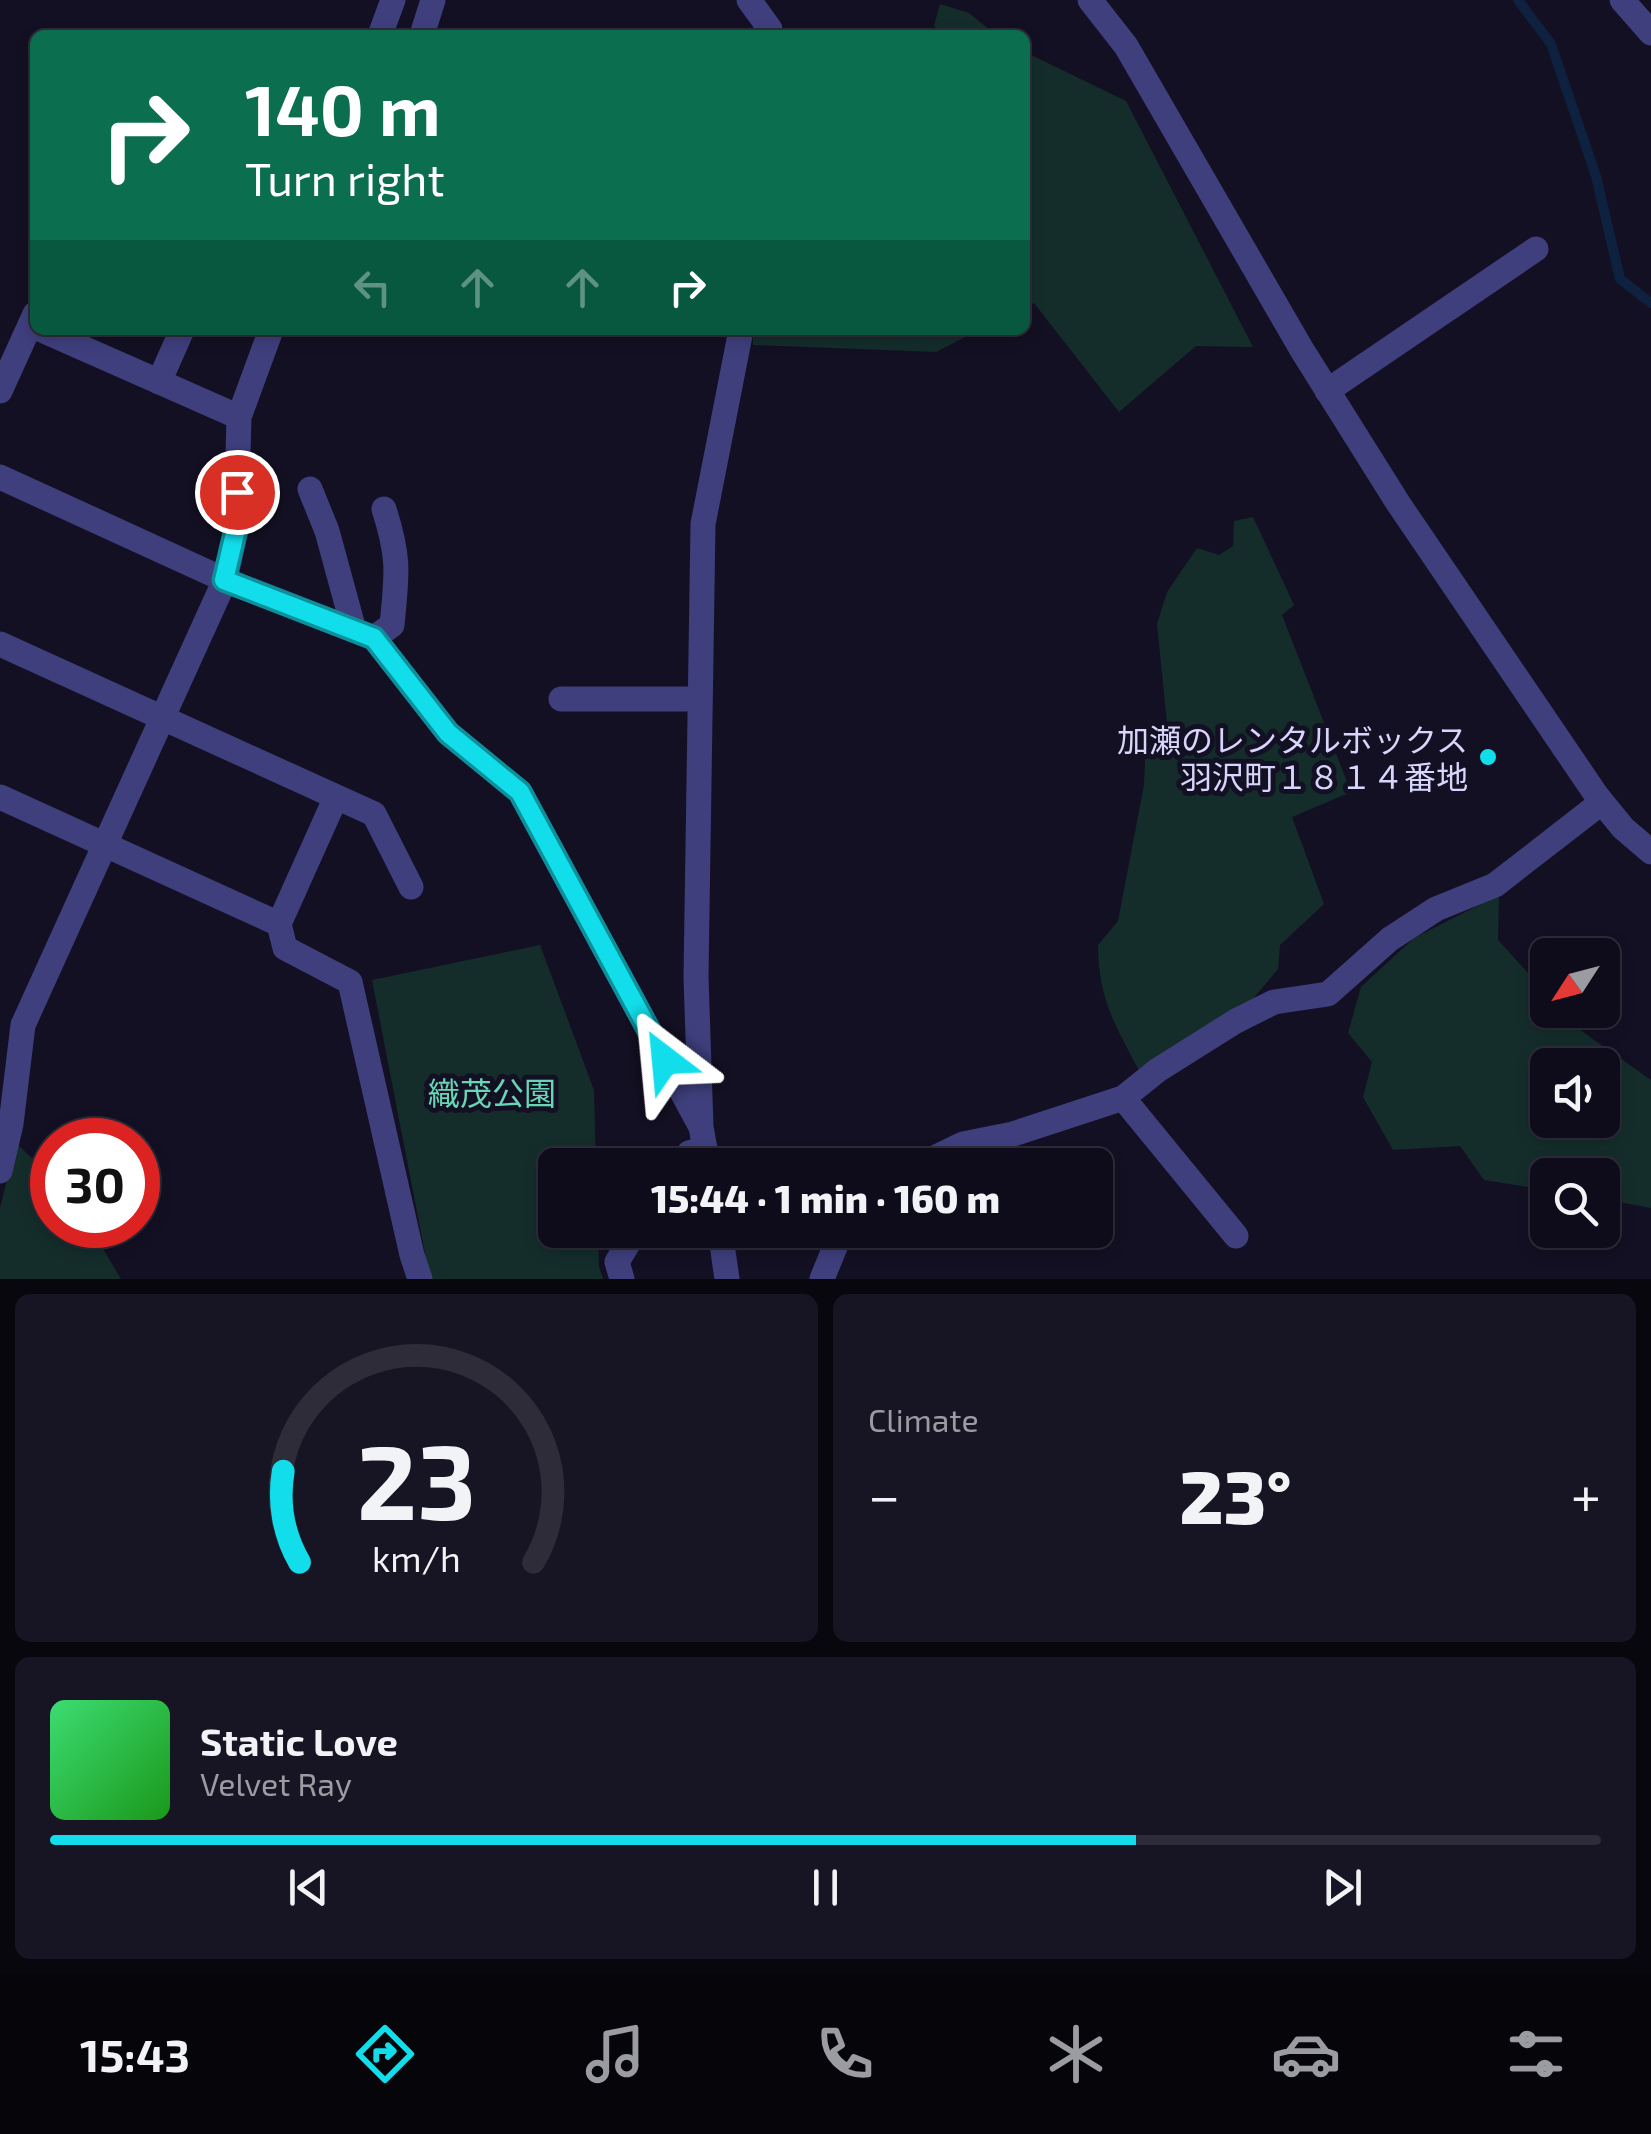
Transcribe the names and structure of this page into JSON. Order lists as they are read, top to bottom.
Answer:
{
  "parks": ["織茂公園"],
  "places": ["加瀬のレンタルボックス 羽沢町１８１４番地"],
  "north": "bottom left",
  "page": {
    "turn": ["140 m", "Turn right"],
    "limit": "30",
    "trip": "15:44 · 1 min · 160 m",
    "tile": "Climate",
    "heat": ["−", "23°", "+"],
    "song": ["Static Love", "Velvet Ray"],
    "tabs": "15:43",
    "gauge": ["23", "km/h"]
  }
}
